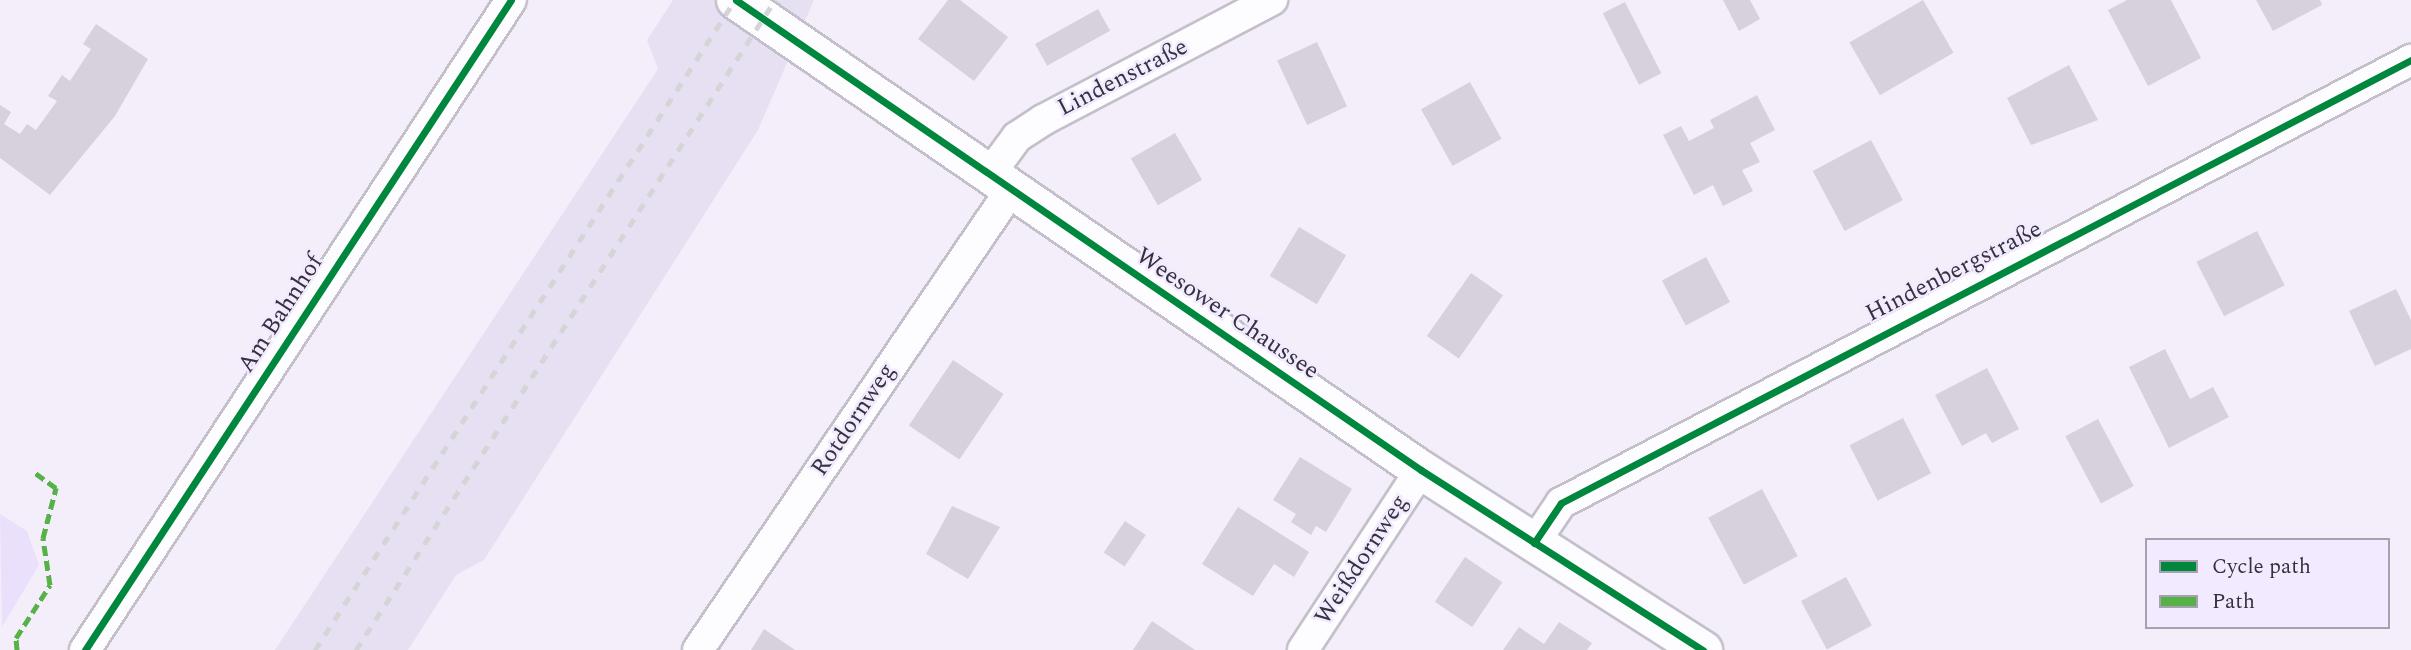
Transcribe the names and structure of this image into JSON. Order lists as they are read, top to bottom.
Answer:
{
  "streets": {
    "main road": ["Weesower Chaussee"],
    "street": [
      "Lindenstraße",
      "Hindenbergstraße",
      "Am Bahnhof",
      "Rotdornweg",
      "Weißdornweg"
    ]
  },
  "crossings": [
    ["Lindenstraße", "Weesower Chaussee"],
    ["Lindenstraße", "Rotdornweg"],
    ["Hindenbergstraße", "Weesower Chaussee"],
    ["Weesower Chaussee", "Rotdornweg"],
    ["Weesower Chaussee", "Weißdornweg"]
  ],
  "legend": ["Cycle path", "Path"]
}
